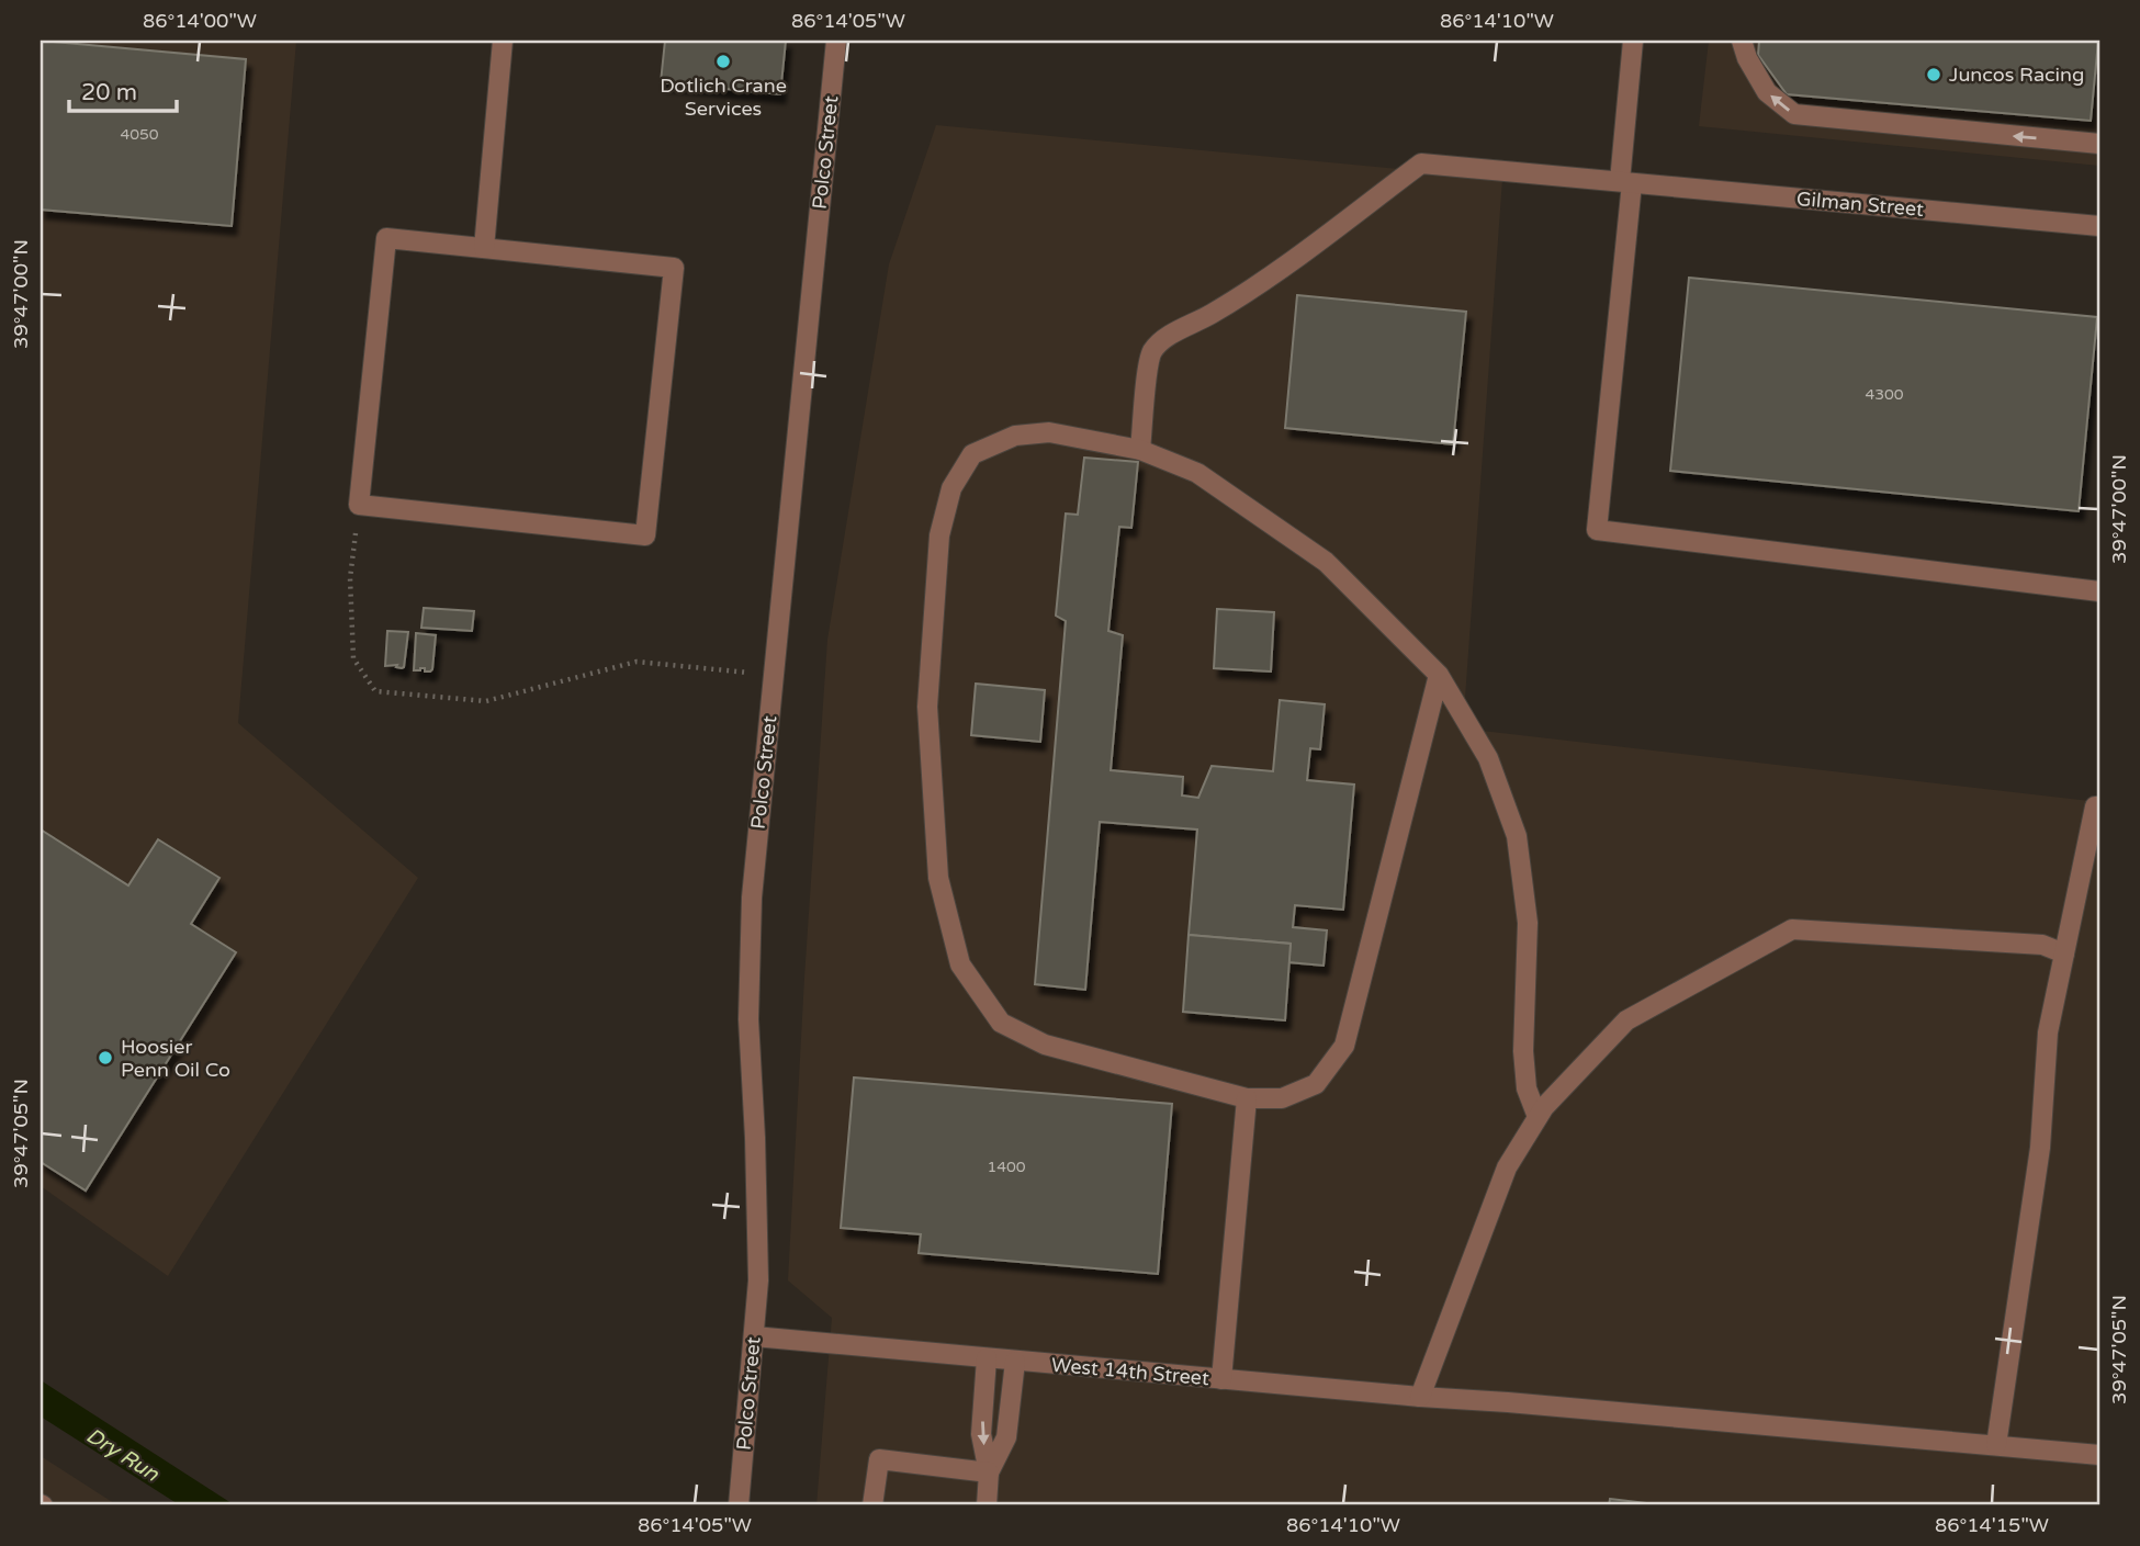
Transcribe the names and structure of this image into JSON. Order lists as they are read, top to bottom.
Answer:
{
  "streets": {
    "street": ["Polco Street", "Gilman Street", "West 14th Street"]
  },
  "crossings": [
    ["Polco Street", "West 14th Street"]
  ],
  "water": ["Dry Run"],
  "places": ["Dotlich Crane Services", "Juncos Racing", "Hoosier Penn Oil Co"],
  "house_numbers": ["4050", "4300", "1400"],
  "scale_bar": "20 m",
  "coordinates": [
    "86°14'00\"W",
    "86°14'05\"W",
    "86°14'10\"W",
    "39°47'00\"N",
    "39°47'05\"N",
    "86°14'15\"W"
  ]
}
